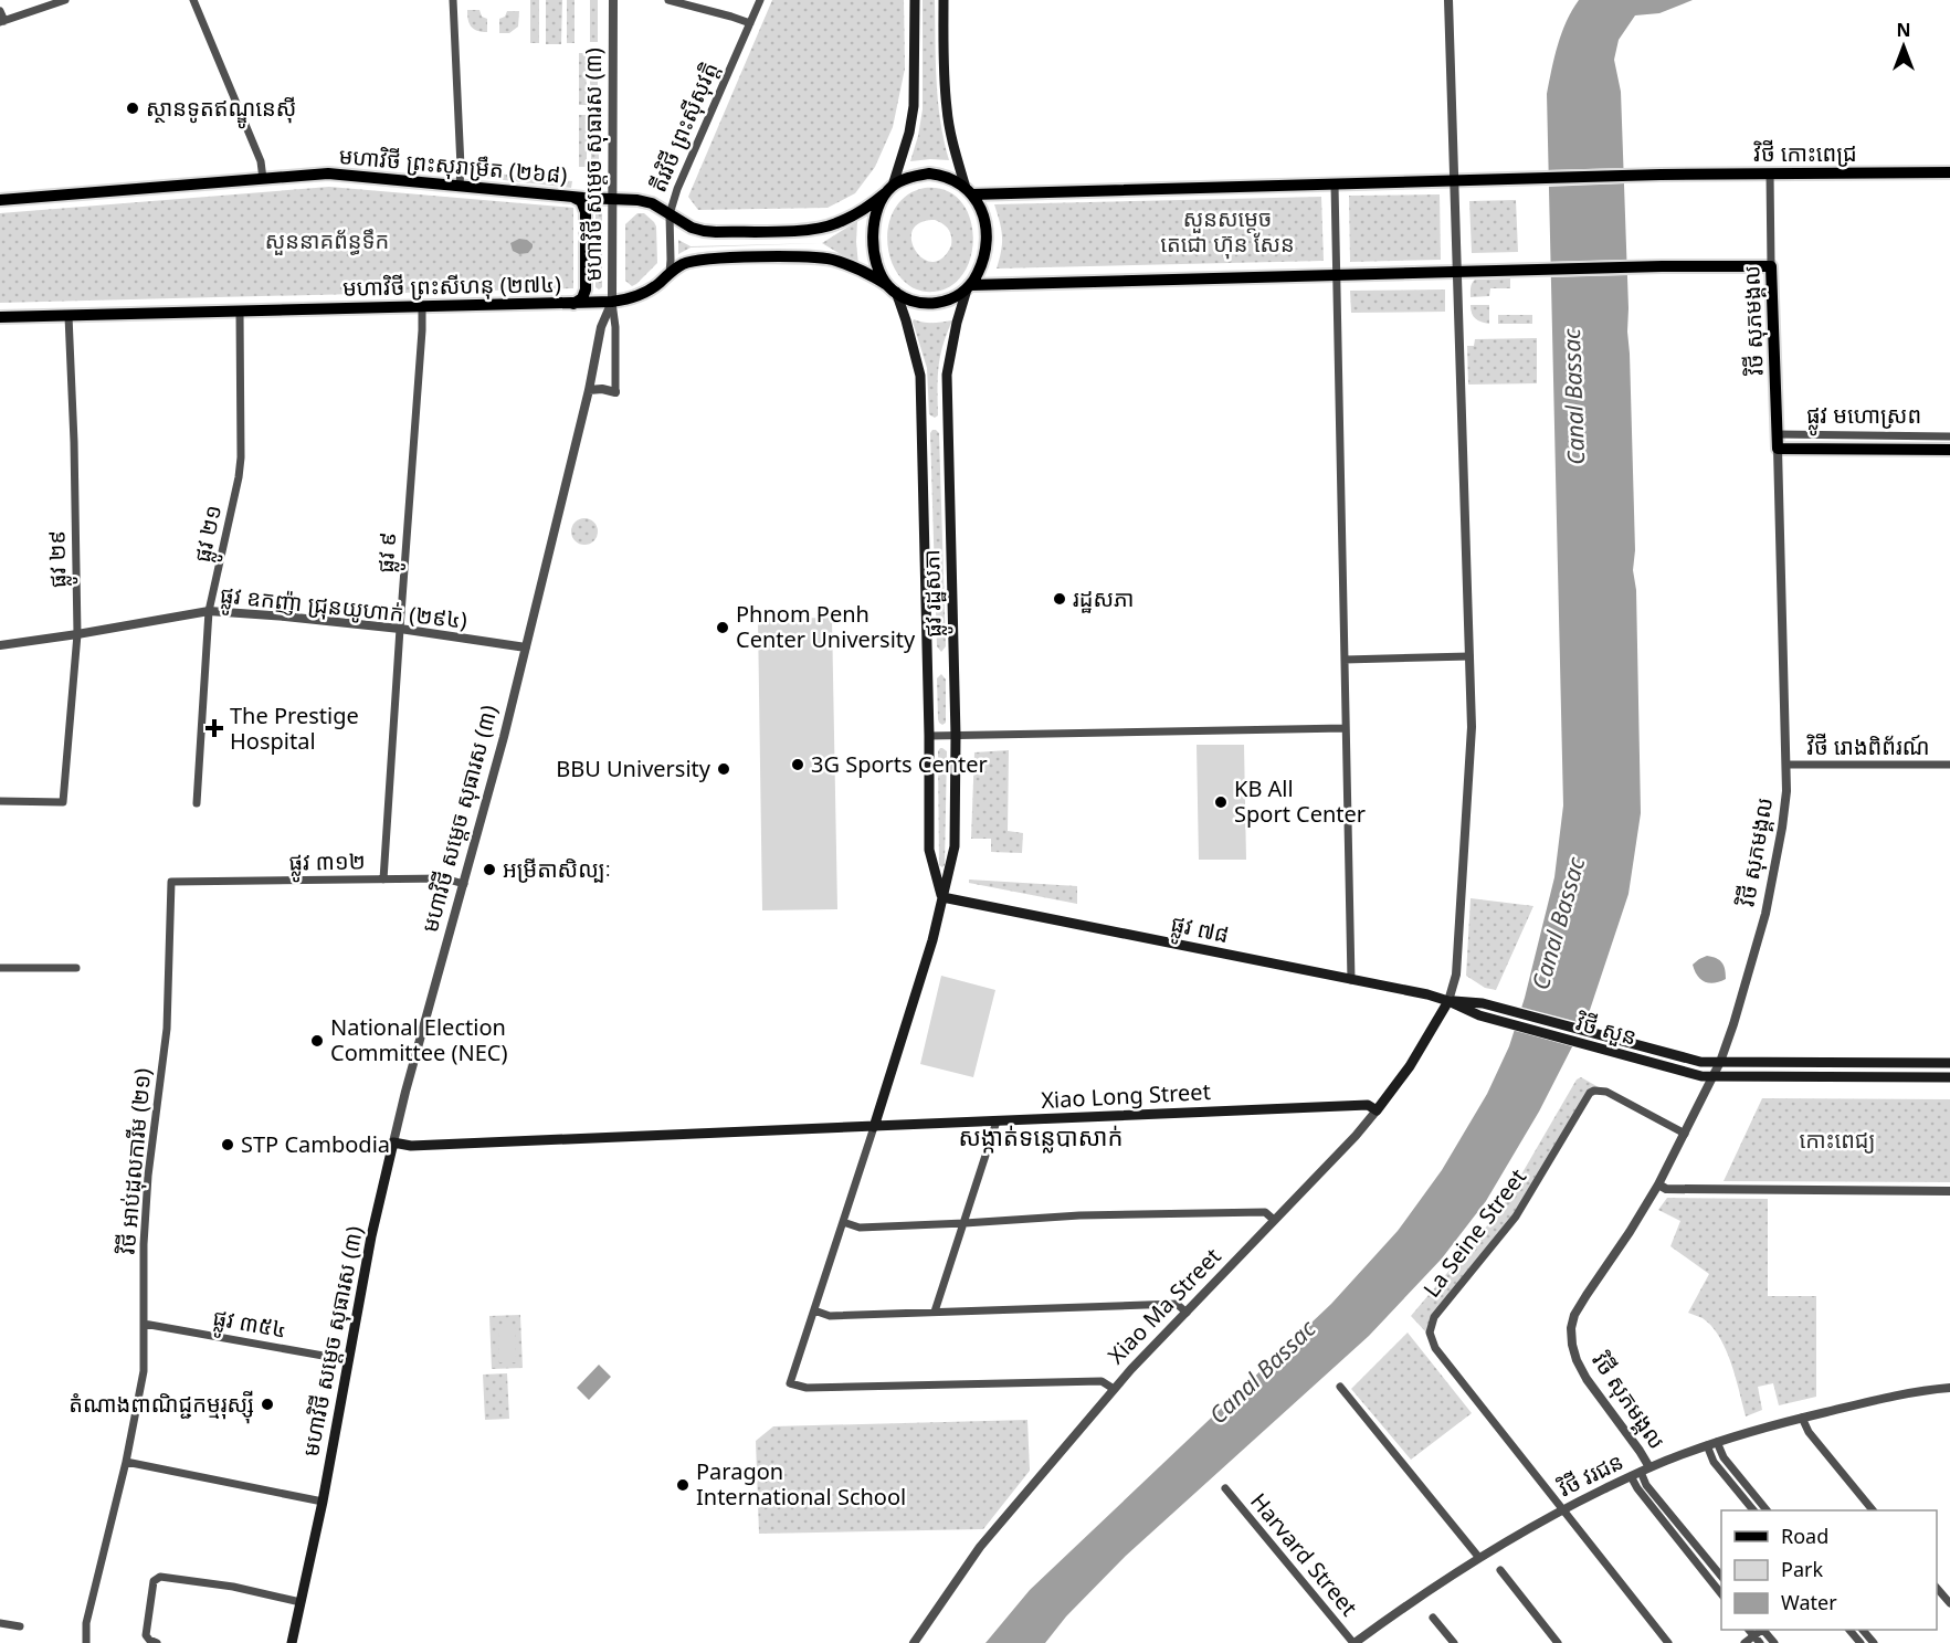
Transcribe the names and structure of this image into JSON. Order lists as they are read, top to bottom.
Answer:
{
  "streets": {
    "main road": [
      "វិថី កោះពេជ្រ",
      "មហាវិថី សម្តេច សុធារស (៣)",
      "មហាវិថី ព្រះសុរាម្រឹត (២៦៨)",
      "មហាវិថី ព្រះសីហនុ (២៧៤)",
      "វិថី សុភមង្គល",
      "ផ្លូវ មហោស្រព",
      "ផ្លូវ រដ្ឋសភា",
      "ផ្លូវ ៧៨",
      "វិថី សួន",
      "Xiao Long Street",
      "Xiao Ma Street"
    ],
    "street": [
      "តីរវិថី ព្រះស៊ីសុវត្តិ",
      "ផ្លូវ ២១",
      "ផ្លូវ ៩",
      "ផ្លូវ ២៩",
      "ផ្លូវ ឧកញ៉ា ជ្រុនយូហាក់ (២៩៤)",
      "វិថី រោងពិព័រណ៍",
      "ផ្លូវ ៣១២",
      "វិថី អាប់ដុលការីម (២១)",
      "La Seine Street",
      "ផ្លូវ ៣៥៤",
      "វិថី វរជន",
      "Harvard Street"
    ]
  },
  "crossings": [
    ["តីរវិថី ព្រះស៊ីសុវត្តិ", "មហាវិថី ព្រះសុរាម្រឹត (២៦៨)"],
    ["តីរវិថី ព្រះស៊ីសុវត្តិ", "មហាវិថី ព្រះសីហនុ (២៧៤)"],
    ["វិថី កោះពេជ្រ", "មហាវិថី ព្រះសុរាម្រឹត (២៦៨)"],
    ["វិថី កោះពេជ្រ", "មហាវិថី ព្រះសីហនុ (២៧៤)"],
    ["វិថី កោះពេជ្រ", "វិថី សុភមង្គល"],
    ["វិថី កោះពេជ្រ", "ផ្លូវ រដ្ឋសភា"],
    ["មហាវិថី សម្តេច សុធារស (៣)", "មហាវិថី ព្រះសុរាម្រឹត (២៦៨)"],
    ["មហាវិថី សម្តេច សុធារស (៣)", "មហាវិថី ព្រះសីហនុ (២៧៤)"],
    ["មហាវិថី សម្តេច សុធារស (៣)", "ផ្លូវ ឧកញ៉ា ជ្រុនយូហាក់ (២៩៤)"],
    ["មហាវិថី សម្តេច សុធារស (៣)", "ផ្លូវ ៣១២"],
    ["មហាវិថី សម្តេច សុធារស (៣)", "Xiao Long Street"],
    ["មហាវិថី សម្តេច សុធារស (៣)", "ផ្លូវ ៣៥៤"],
    ["មហាវិថី ព្រះសុរាម្រឹត (២៦៨)", "មហាវិថី ព្រះសីហនុ (២៧៤)"],
    ["មហាវិថី ព្រះសុរាម្រឹត (២៦៨)", "ផ្លូវ រដ្ឋសភា"],
    ["មហាវិថី ព្រះសីហនុ (២៧៤)", "ផ្លូវ ២១"],
    ["មហាវិថី ព្រះសីហនុ (២៧៤)", "ផ្លូវ ៩"],
    ["មហាវិថី ព្រះសីហនុ (២៧៤)", "ផ្លូវ ២៩"],
    ["មហាវិថី ព្រះសីហនុ (២៧៤)", "ផ្លូវ រដ្ឋសភា"],
    ["វិថី សុភមង្គល", "ផ្លូវ មហោស្រព"],
    ["វិថី សុភមង្គល", "វិថី រោងពិព័រណ៍"],
    ["វិថី សុភមង្គល", "វិថី សួន"],
    ["វិថី សុភមង្គល", "La Seine Street"],
    ["វិថី សុភមង្គល", "វិថី វរជន"],
    ["ផ្លូវ ២១", "ផ្លូវ ឧកញ៉ា ជ្រុនយូហាក់ (២៩៤)"],
    ["ផ្លូវ ៩", "ផ្លូវ ឧកញ៉ា ជ្រុនយូហាក់ (២៩៤)"],
    ["ផ្លូវ ៩", "ផ្លូវ ៣១២"],
    ["ផ្លូវ ២៩", "ផ្លូវ ឧកញ៉ា ជ្រុនយូហាក់ (២៩៤)"],
    ["ផ្លូវ រដ្ឋសភា", "ផ្លូវ ៧៨"],
    ["ផ្លូវ រដ្ឋសភា", "Xiao Long Street"],
    ["ផ្លូវ ៣១២", "វិថី អាប់ដុលការីម (២១)"],
    ["ផ្លូវ ៧៨", "វិថី សួន"],
    ["ផ្លូវ ៧៨", "Xiao Ma Street"],
    ["វិថី សួន", "Xiao Ma Street"],
    ["Xiao Long Street", "Xiao Ma Street"],
    ["វិថី អាប់ដុលការីម (២១)", "ផ្លូវ ៣៥៤"],
    ["La Seine Street", "វិថី វរជន"],
    ["វិថី វរជន", "Harvard Street"]
  ],
  "districts": ["សង្កាត់ទន្លេបាសាក់"],
  "water": ["Canal Bassac"],
  "parks": ["សួនសម្តេច តេជោ ហ៊ុន សែន", "សួននាគព័ន្ធទឹក", "កោះពេជ្យ"],
  "places": {
    "other": [
      "ស្ថានទូតឥណ្ឌូនេស៊ី",
      "រដ្ឋសភា",
      "Phnom Penh Center University",
      "3G Sports Center",
      "BBU University",
      "KB All Sport Center",
      "អម្រីតាសិល្បៈ",
      "National Election Committee (NEC)",
      "STP Cambodia",
      "តំណាងពាណិជ្ជកម្មរុស្ស៊ី",
      "Paragon International School"
    ],
    "health": ["The Prestige Hospital"]
  },
  "legend": ["Road", "Park", "Water"],
  "north": "top"
}
